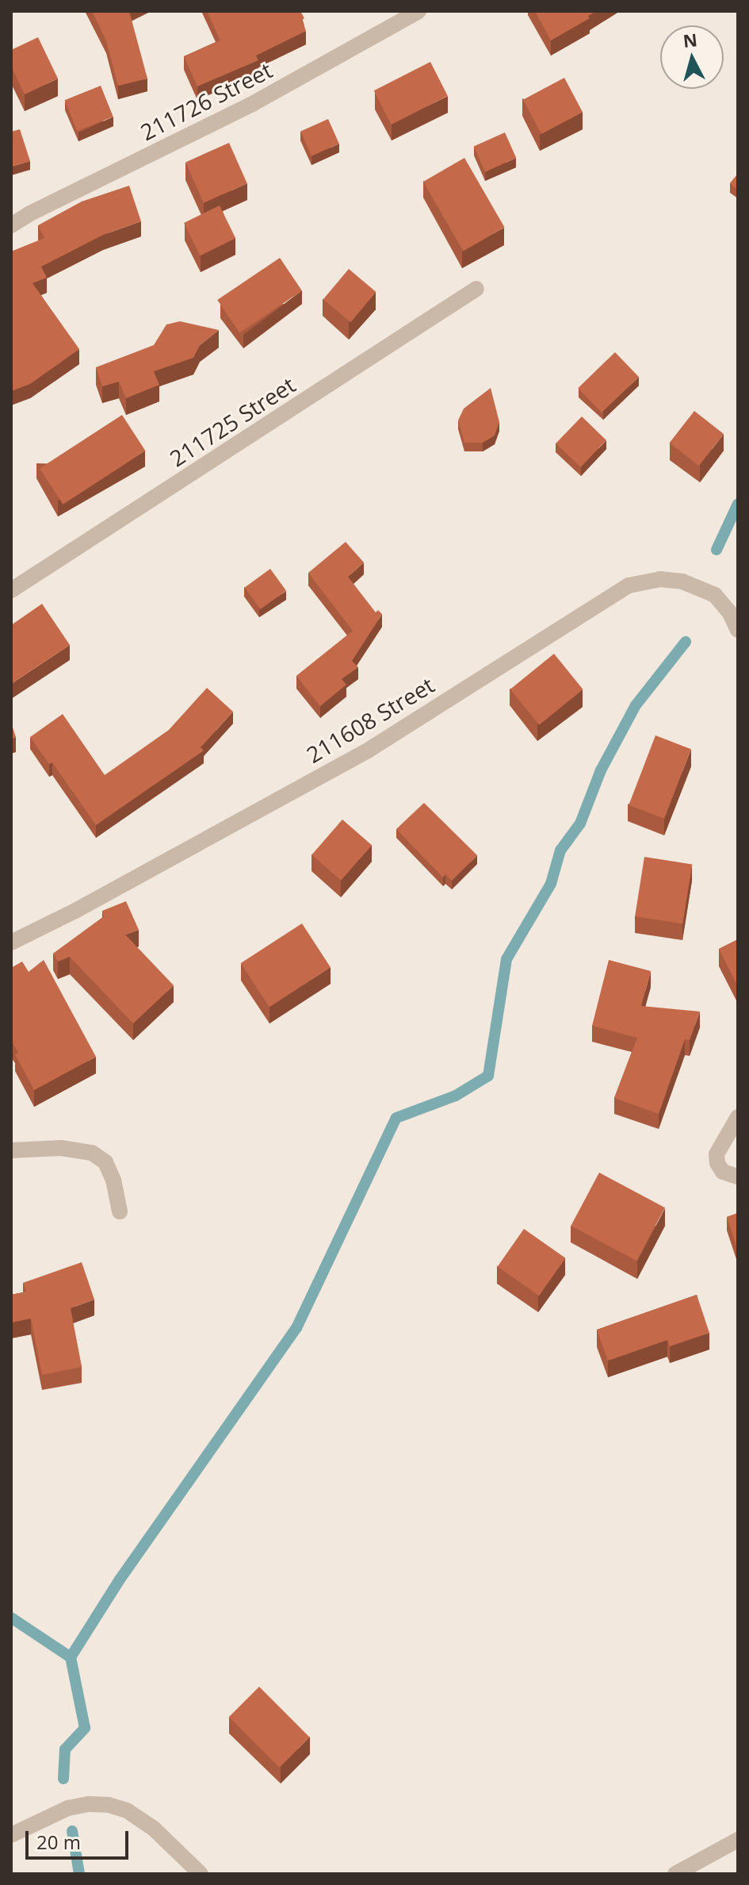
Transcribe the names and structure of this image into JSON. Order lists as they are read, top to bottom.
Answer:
{
  "streets": {
    "street": ["211726 Street", "211725 Street", "211608 Street"]
  },
  "scale_bar": "20 m",
  "north": "top"
}
